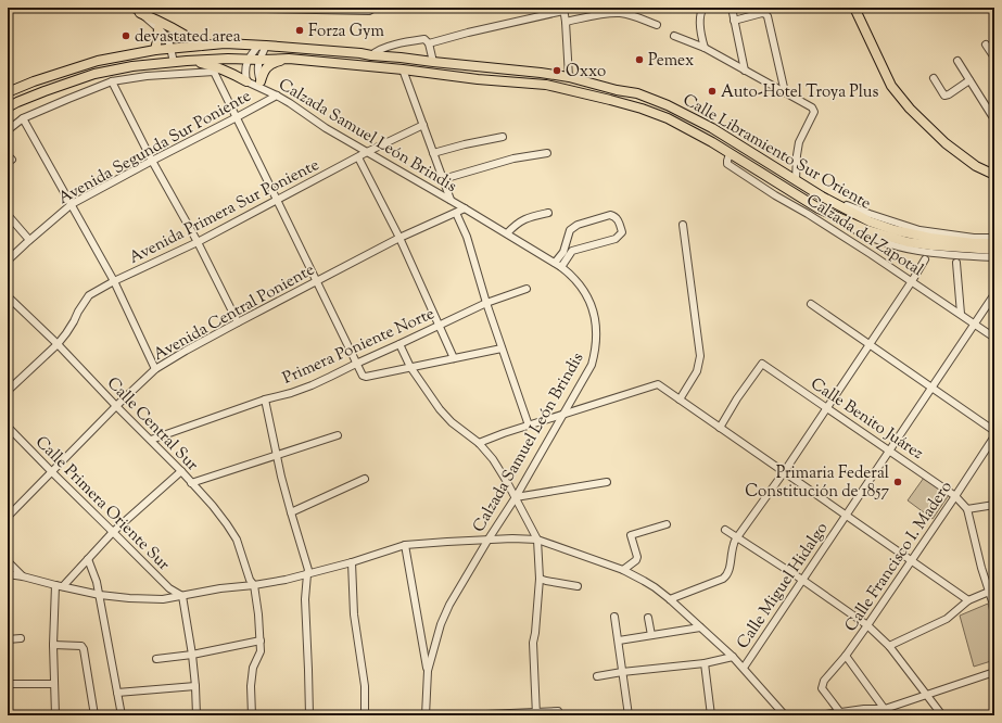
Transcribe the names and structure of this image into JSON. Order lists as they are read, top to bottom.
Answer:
{
  "streets": {
    "main road": ["Calle Libramiento Sur Oriente"],
    "street": [
      "Calzada Samuel León Brindis",
      "Avenida Segunda Sur Poniente",
      "Avenida Primera Sur Poniente",
      "Calzada del Zapotal",
      "Avenida Central Poniente",
      "Primera Poniente Norte",
      "Calle Benito Juárez",
      "Calle Central Sur",
      "Calle Primera Oriente Sur",
      "Calle Francisco I. Madero",
      "Calle Miguel Hidalgo"
    ]
  },
  "crossings": [
    ["Calzada Samuel León Brindis", "Avenida Segunda Sur Poniente"],
    ["Calzada Samuel León Brindis", "Calle Libramiento Sur Oriente"],
    ["Calzada Samuel León Brindis", "Avenida Primera Sur Poniente"],
    ["Calzada Samuel León Brindis", "Avenida Central Poniente"],
    ["Calle Libramiento Sur Oriente", "Calzada del Zapotal"],
    ["Avenida Primera Sur Poniente", "Calle Central Sur"],
    ["Calzada del Zapotal", "Calle Miguel Hidalgo"],
    ["Avenida Central Poniente", "Calle Central Sur"],
    ["Avenida Central Poniente", "Calle Primera Oriente Sur"],
    ["Primera Poniente Norte", "Calle Central Sur"],
    ["Calle Benito Juárez", "Calle Francisco I. Madero"],
    ["Calle Benito Juárez", "Calle Miguel Hidalgo"]
  ],
  "places": [
    "Forza Gym",
    "devastated area",
    "Pemex",
    "Oxxo",
    "Auto-Hotel Troya Plus",
    "Primaria Federal Constitución de 1857"
  ]
}
